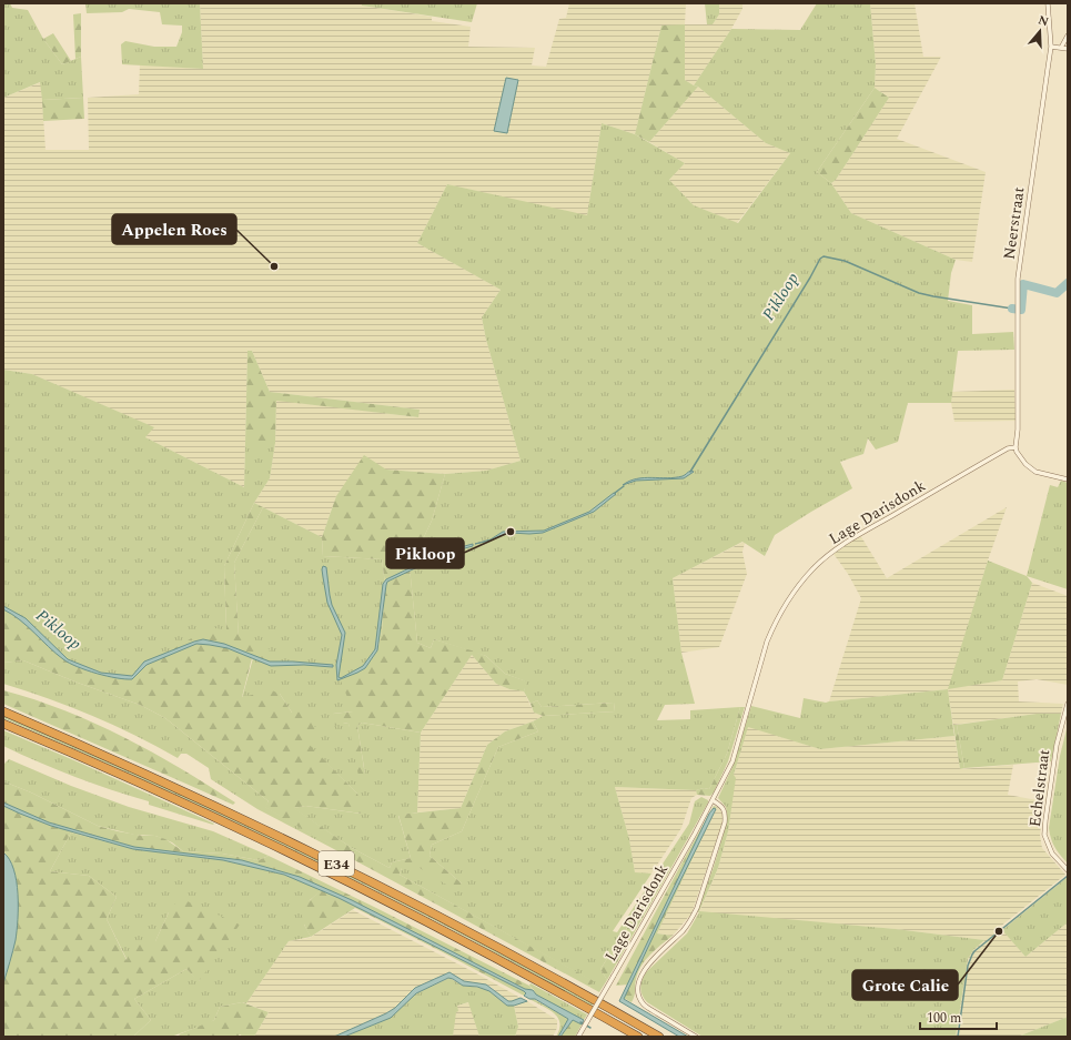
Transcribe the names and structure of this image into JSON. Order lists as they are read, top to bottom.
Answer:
{
  "streets": {
    "highway": ["E34"],
    "street": ["Neerstraat", "Lage Darisdonk", "Echelstraat"]
  },
  "crossings": [
    ["Neerstraat", "Lage Darisdonk"]
  ],
  "water": ["Pikloop"],
  "places": ["Appelen Roes", "Pikloop", "Grote Calie"],
  "scale_bar": "100 m",
  "north": "top"
}
